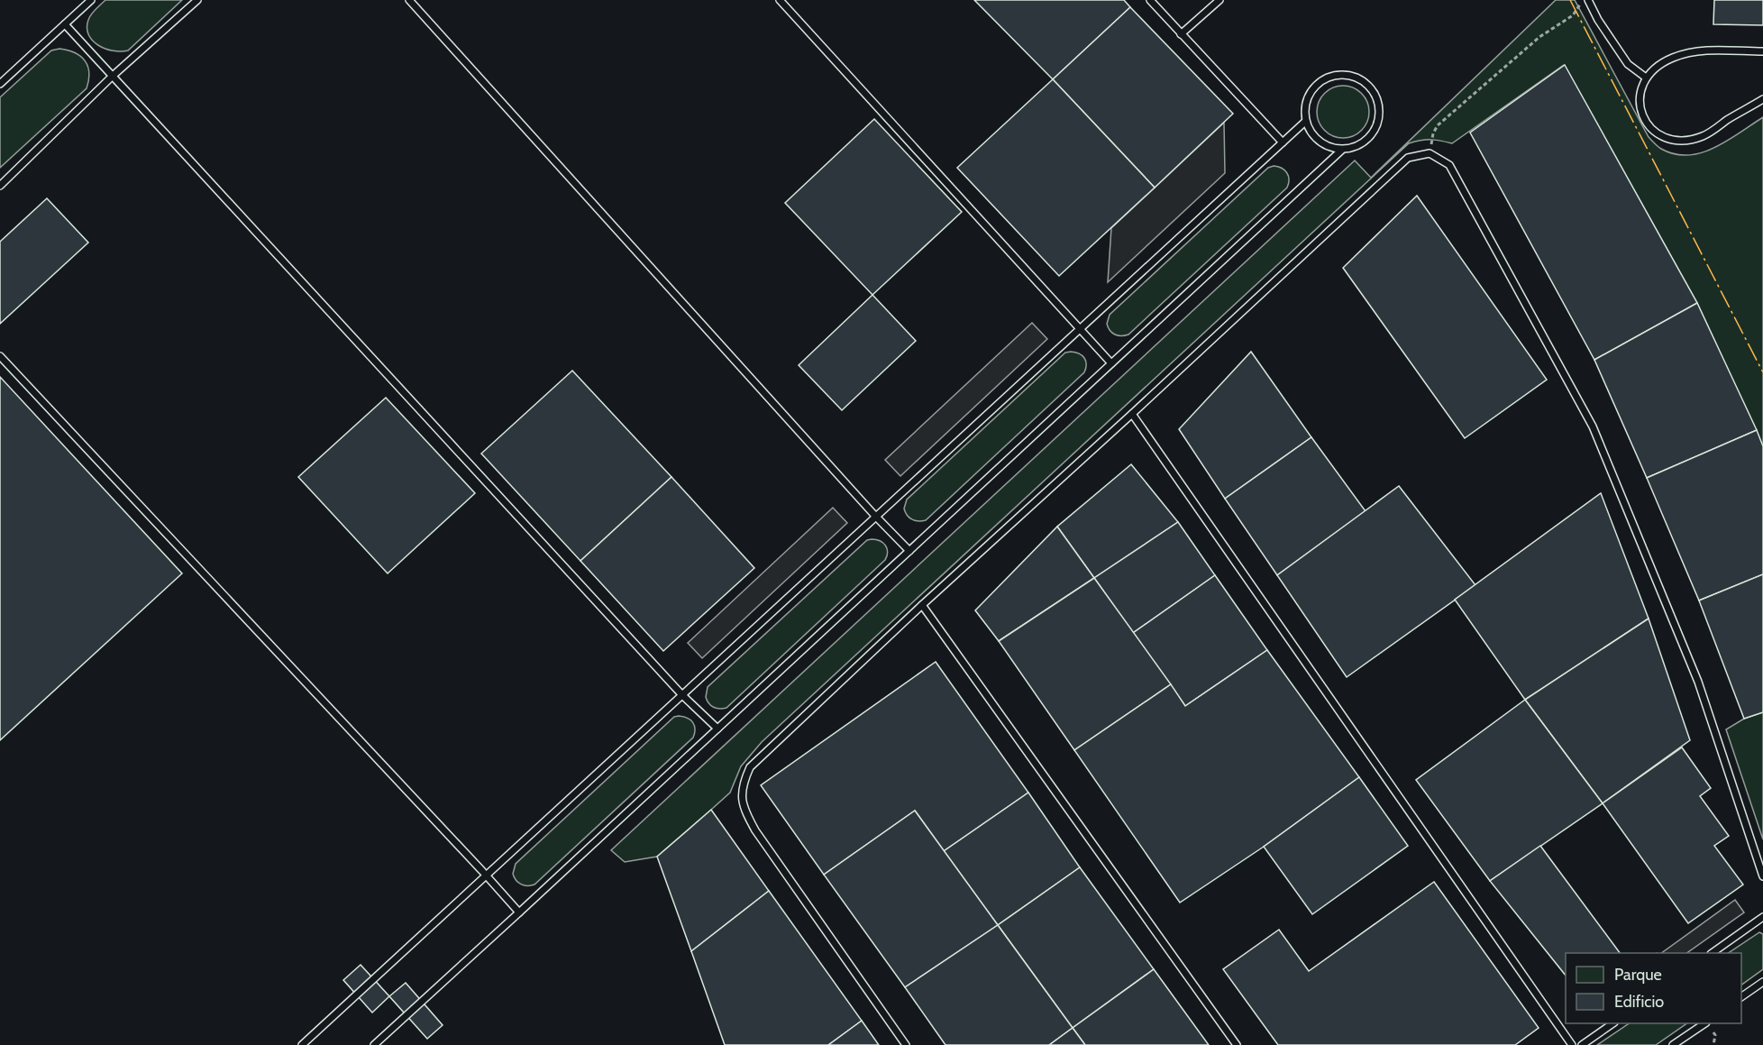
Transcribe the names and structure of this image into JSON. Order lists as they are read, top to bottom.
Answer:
{
  "legend": ["Parque", "Edificio"]
}
